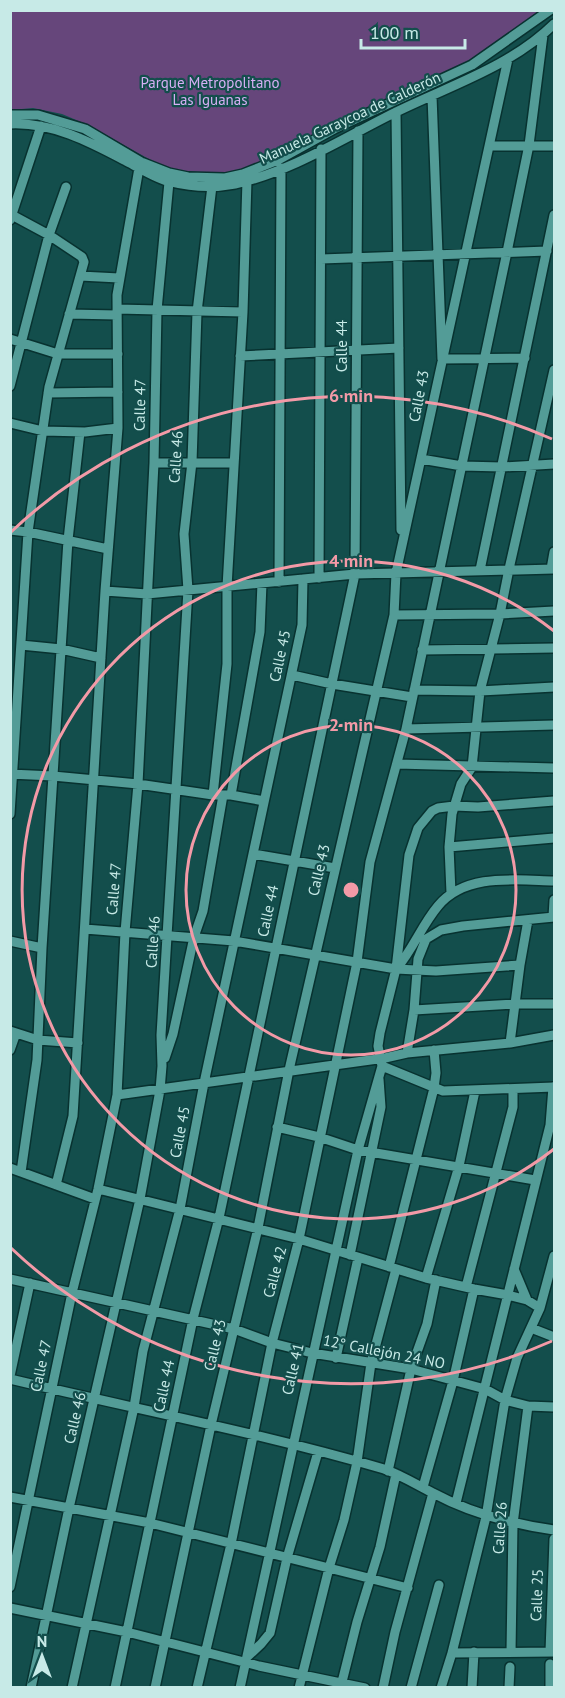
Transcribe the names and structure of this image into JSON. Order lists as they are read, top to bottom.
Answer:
{
  "streets": {
    "street": [
      "Manuela Garaycoa de Calderón",
      "Calle 44",
      "Calle 43",
      "Calle 47",
      "Calle 46",
      "Calle 45",
      "Calle 42",
      "12° Callejón 24 NO",
      "Calle 41",
      "Calle 26",
      "Calle 25"
    ]
  },
  "crossings": [
    ["Manuela Garaycoa de Calderón", "Calle 44"],
    ["Manuela Garaycoa de Calderón", "Calle 43"],
    ["Manuela Garaycoa de Calderón", "Calle 47"],
    ["Manuela Garaycoa de Calderón", "Calle 46"],
    ["Manuela Garaycoa de Calderón", "Calle 42"],
    ["Calle 44", "12° Callejón 24 NO"],
    ["Calle 43", "12° Callejón 24 NO"],
    ["Calle 47", "12° Callejón 24 NO"],
    ["Calle 46", "12° Callejón 24 NO"],
    ["Calle 45", "12° Callejón 24 NO"],
    ["Calle 42", "12° Callejón 24 NO"],
    ["12° Callejón 24 NO", "Calle 41"],
    ["12° Callejón 24 NO", "Calle 26"]
  ],
  "parks": ["Parque Metropolitano Las Iguanas"],
  "scale_bar": "100 m",
  "north": "top",
  "rings": ["6 min", "4 min", "2 min"]
}
